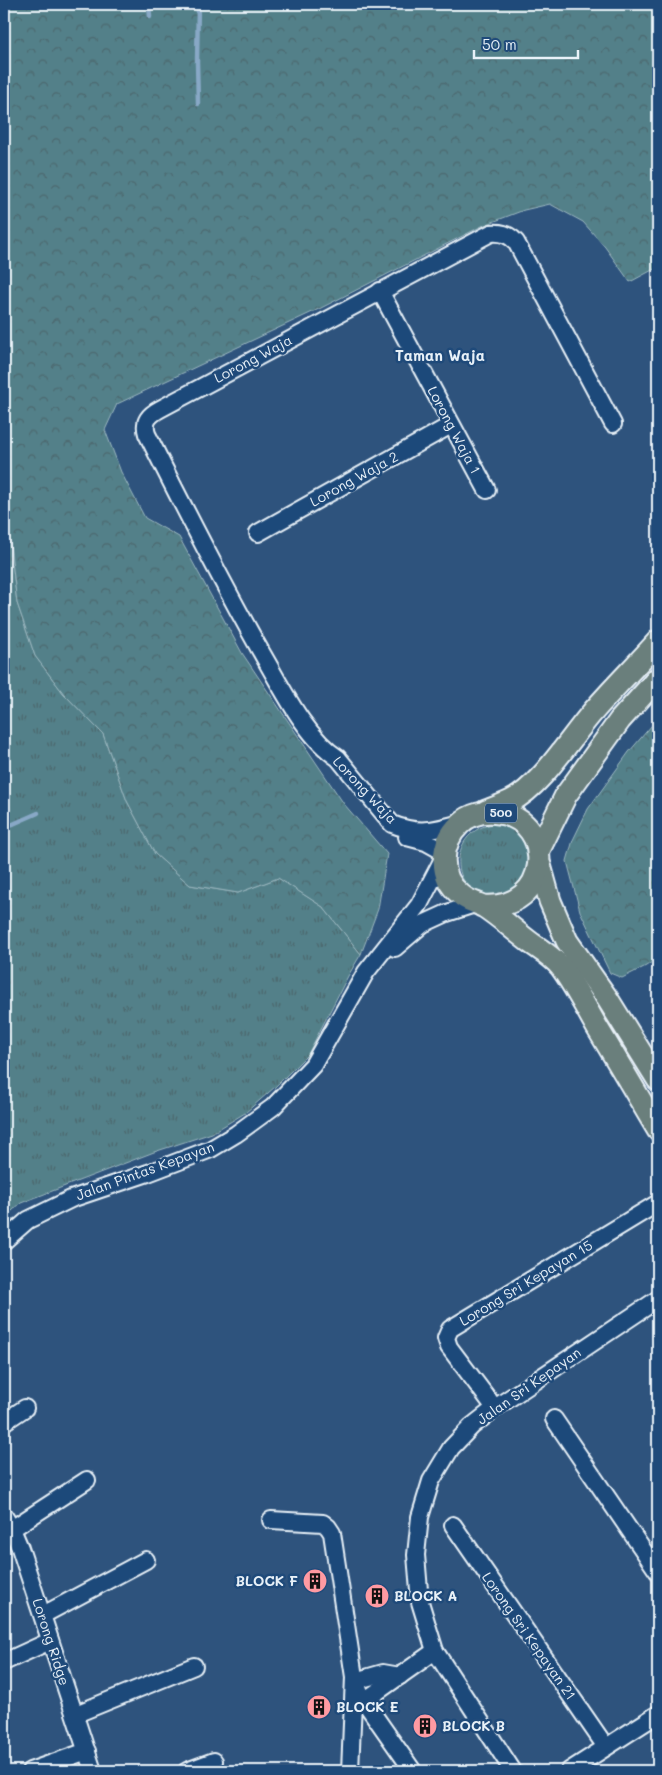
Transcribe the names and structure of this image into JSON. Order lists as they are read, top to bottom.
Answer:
{
  "streets": {
    "main road": ["500"],
    "street": [
      "Lorong Waja",
      "Lorong Waja 1",
      "Lorong Waja 2",
      "Jalan Pintas Kepayan",
      "Lorong Sri Kepayan 15",
      "Jalan Sri Kepayan",
      "Lorong Sri Kepayan 21",
      "Lorong Ridge"
    ]
  },
  "crossings": [
    ["Lorong Waja", "Lorong Waja 1"],
    ["Lorong Waja", "500"],
    ["Lorong Waja", "Jalan Pintas Kepayan"],
    ["Lorong Waja 1", "Lorong Waja 2"],
    ["500", "Jalan Pintas Kepayan"],
    ["Lorong Sri Kepayan 15", "Jalan Sri Kepayan"]
  ],
  "districts": ["Taman Waja"],
  "places": {
    "building": [
      "BLOCK F",
      "BLOCK A",
      "BLOCK E",
      "BLOCK B"
    ]
  },
  "scale_bar": "50 m"
}
